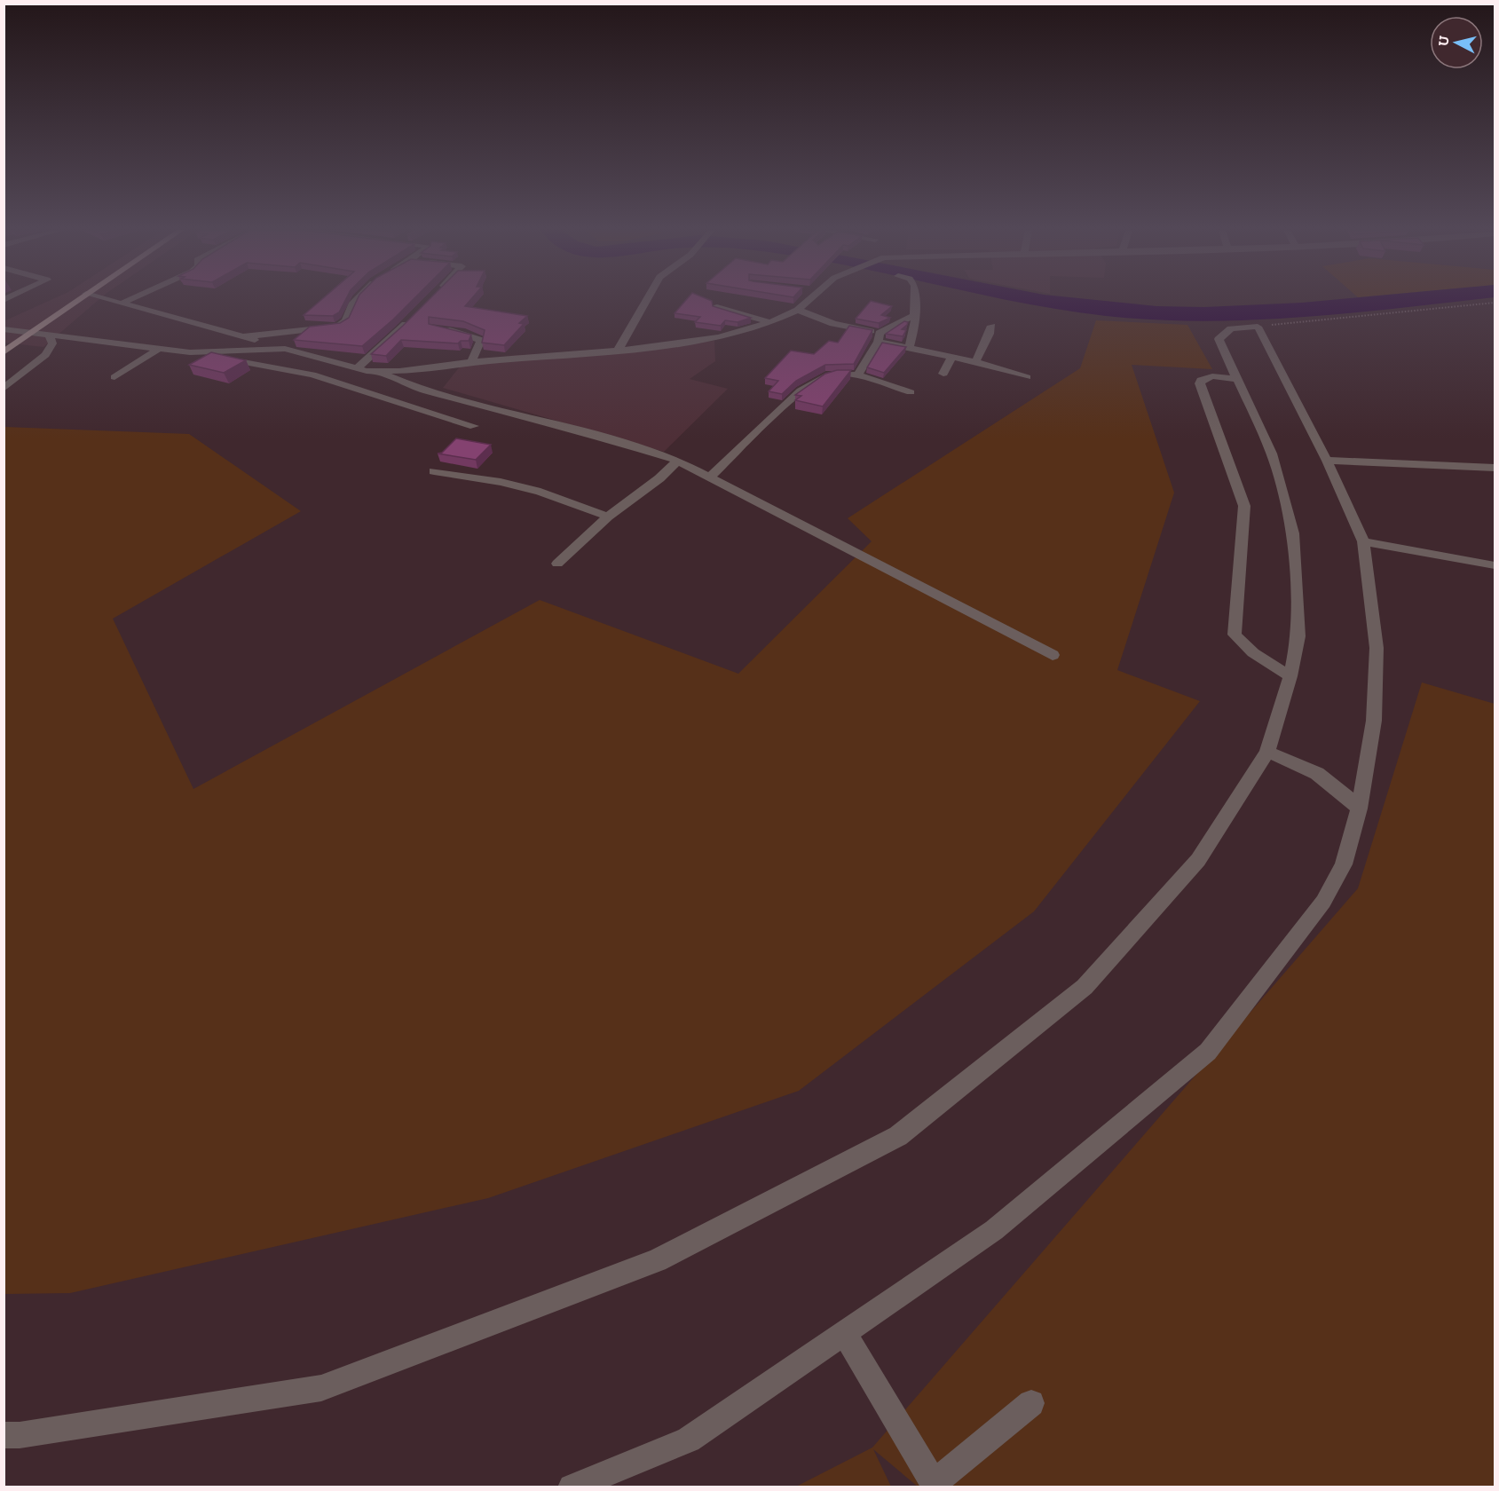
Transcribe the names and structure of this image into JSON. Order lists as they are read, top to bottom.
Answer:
{
  "north": "left"
}
